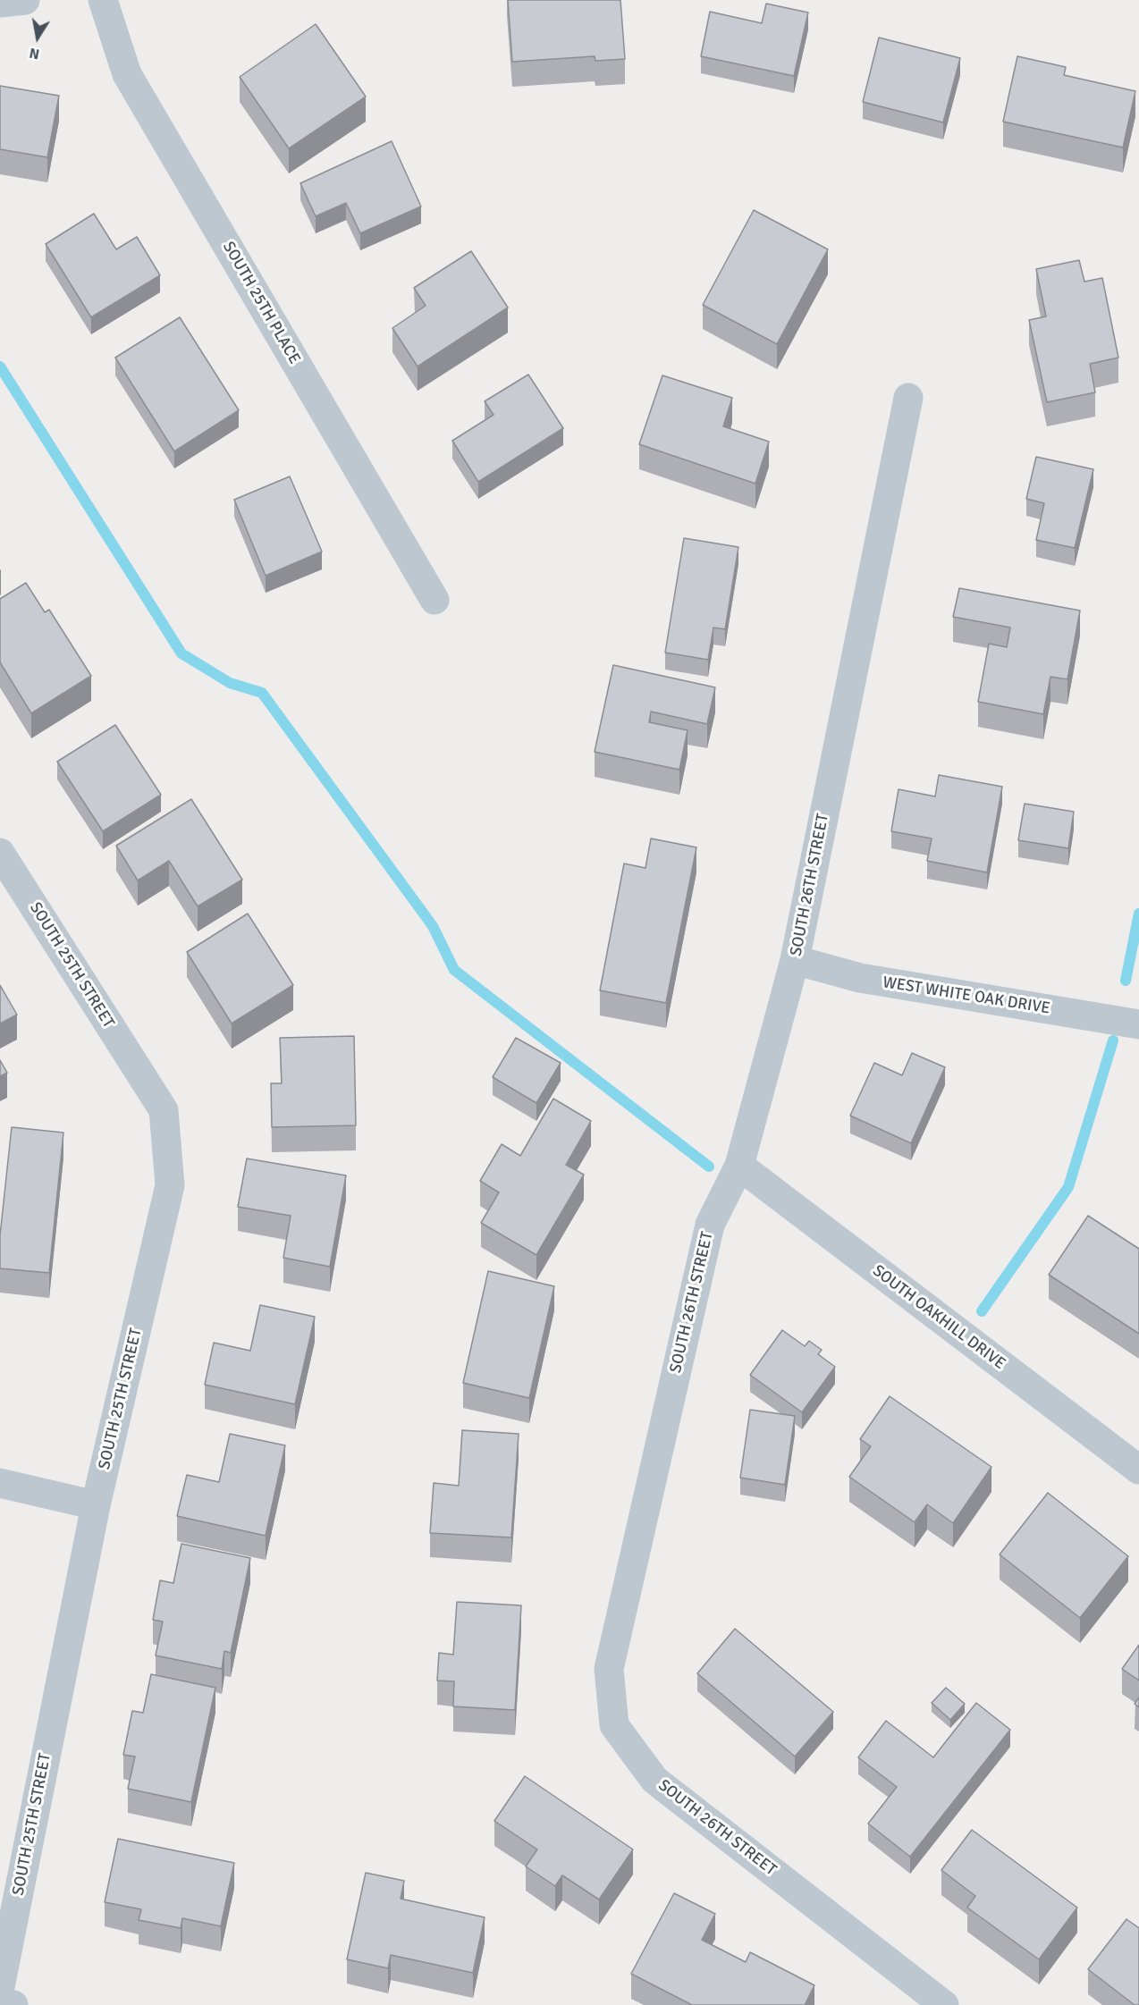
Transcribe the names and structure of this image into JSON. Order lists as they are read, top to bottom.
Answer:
{
  "streets": {
    "street": [
      "SOUTH 25TH PLACE",
      "SOUTH 26TH STREET",
      "SOUTH 25TH STREET",
      "WEST WHITE OAK DRIVE",
      "SOUTH OAKHILL DRIVE"
    ]
  },
  "crossings": [
    ["SOUTH 26TH STREET", "WEST WHITE OAK DRIVE"],
    ["SOUTH 26TH STREET", "SOUTH OAKHILL DRIVE"]
  ],
  "north": "bottom"
}
